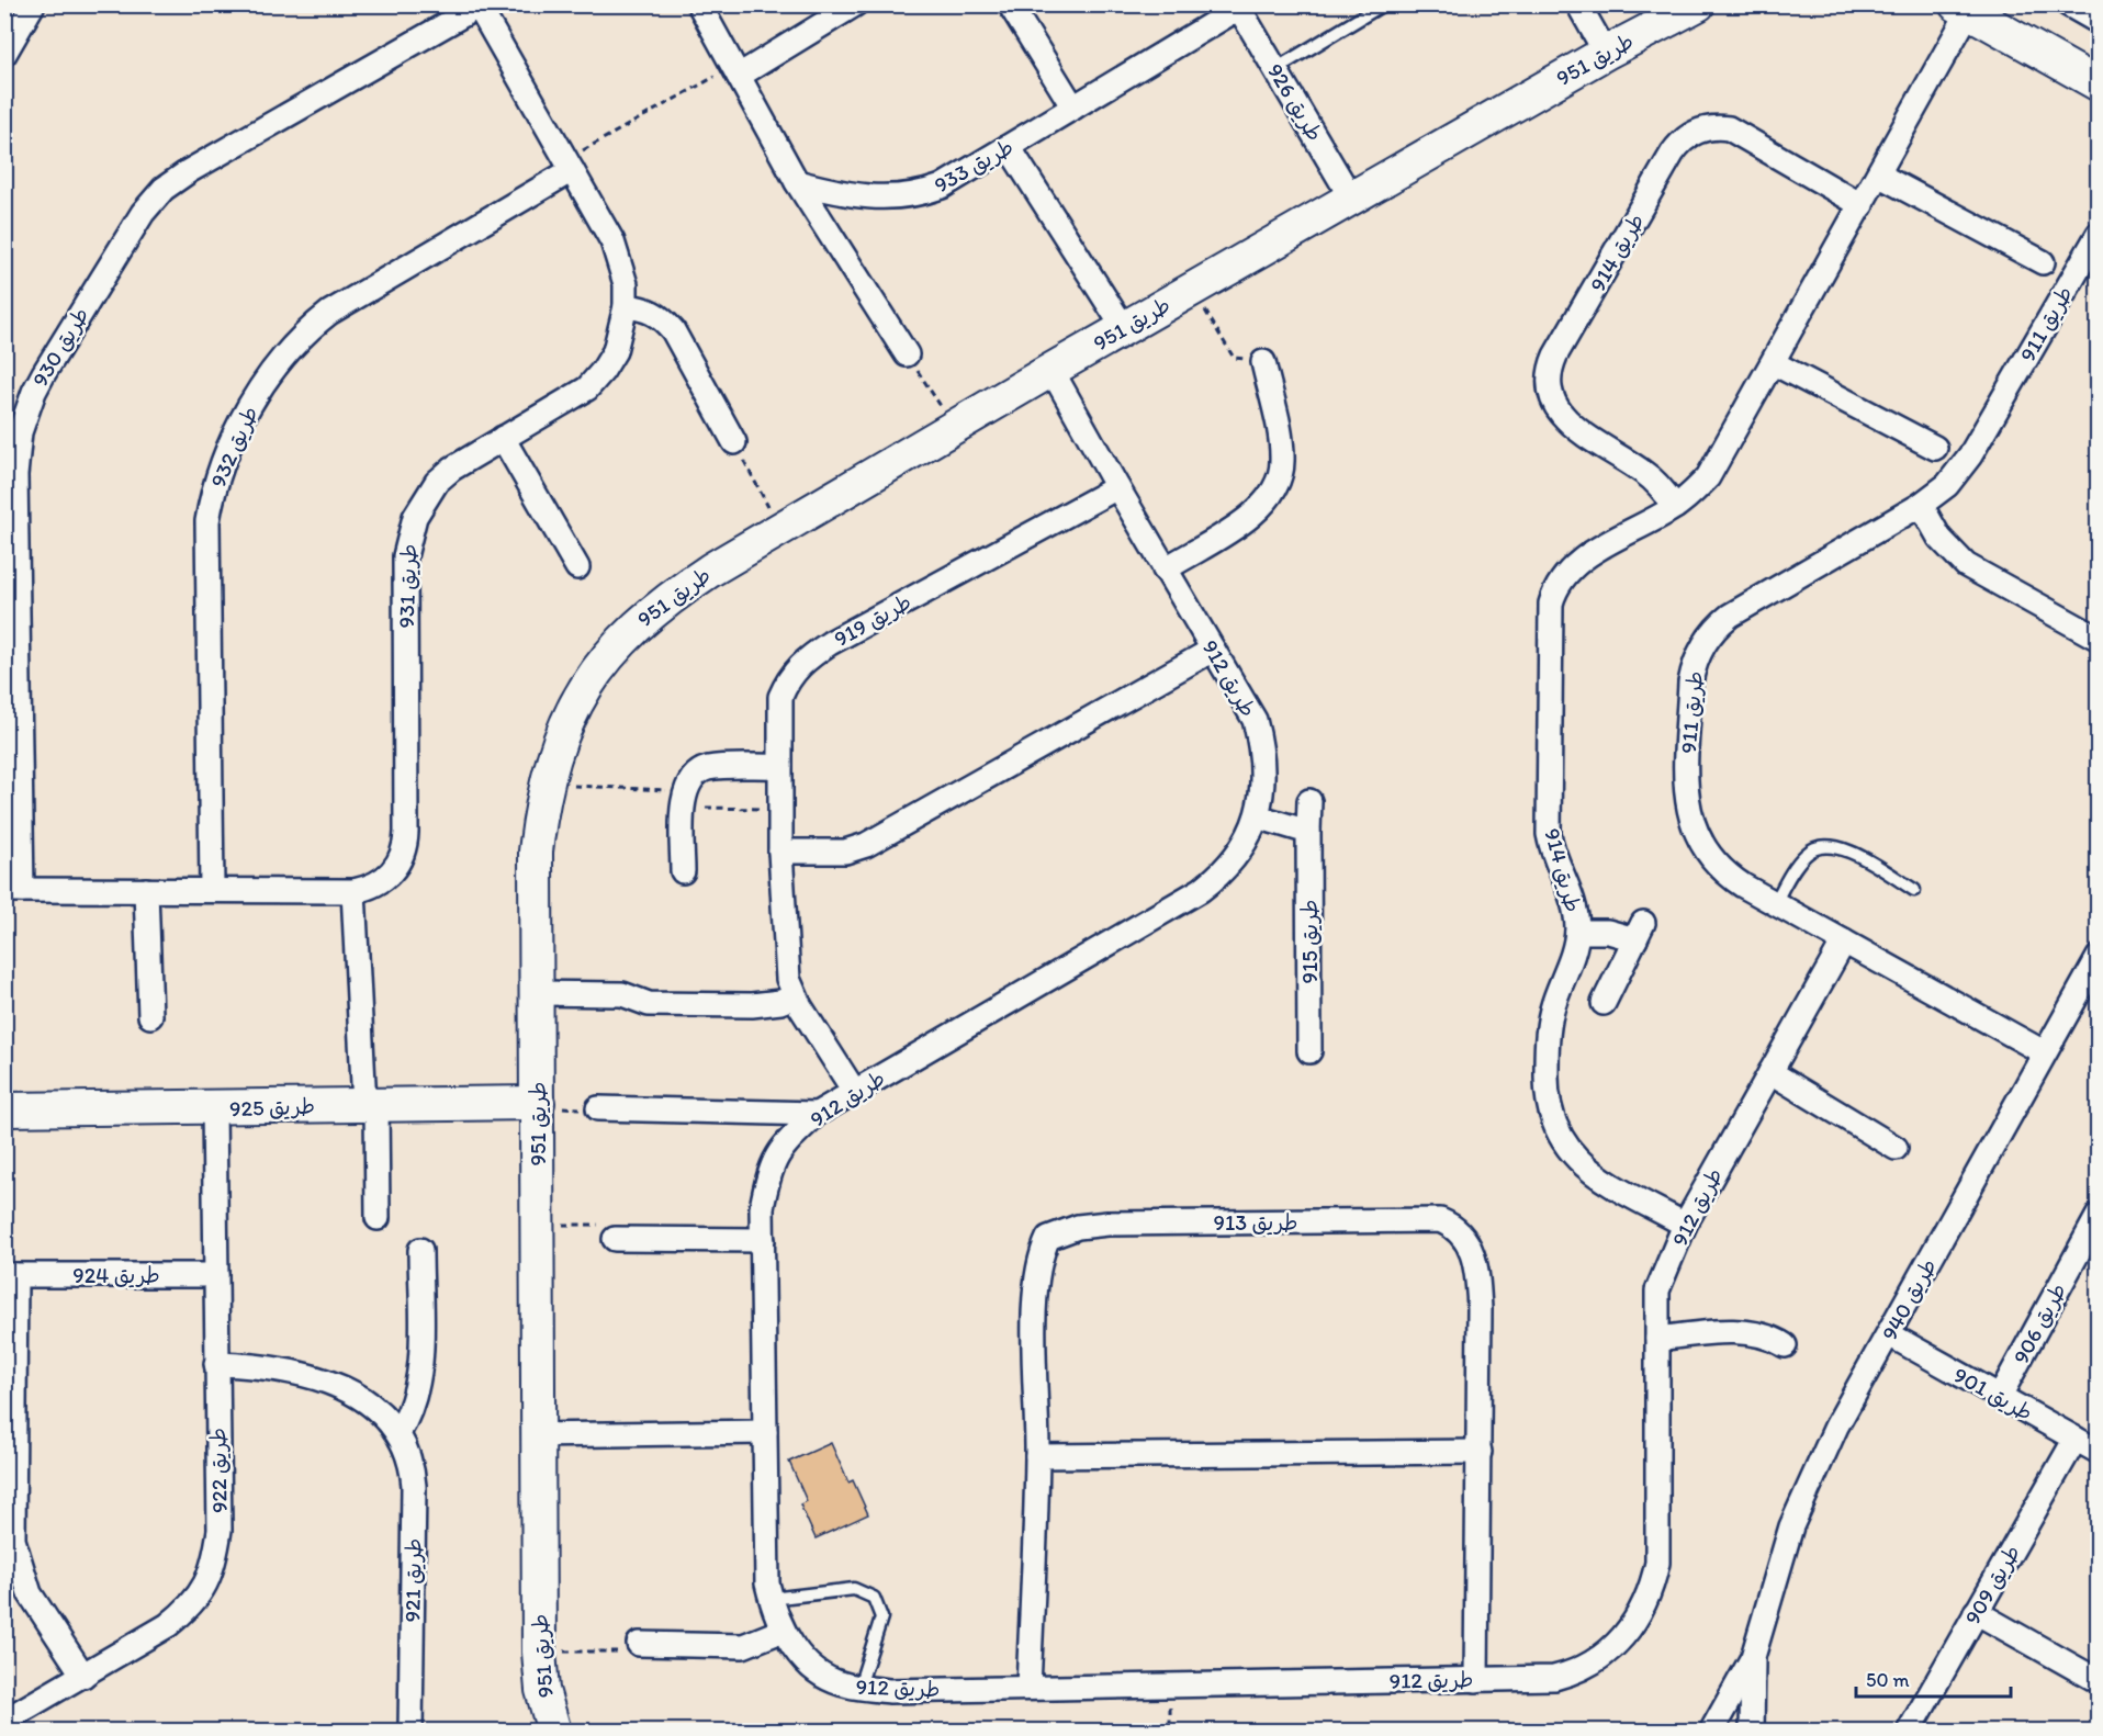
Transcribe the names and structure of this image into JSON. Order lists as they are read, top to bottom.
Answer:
{
  "streets": {
    "street": [
      "طريق 951",
      "طريق 926",
      "طريق 933",
      "طريق 914",
      "طريق 911",
      "طريق 930",
      "طريق 932",
      "طريق 931",
      "طريق 919",
      "طريق 912",
      "طريق 915",
      "طريق 925",
      "طريق 913",
      "طريق 924",
      "طريق 940",
      "طريق 906",
      "طريق 901",
      "طريق 922",
      "طريق 921",
      "طريق 909"
    ]
  },
  "crossings": [
    ["طريق 951", "طريق 926"],
    ["طريق 951", "طريق 912"],
    ["طريق 951", "طريق 925"],
    ["طريق 926", "طريق 933"],
    ["طريق 914", "طريق 912"],
    ["طريق 911", "طريق 912"],
    ["طريق 911", "طريق 940"],
    ["طريق 930", "طريق 931"],
    ["طريق 932", "طريق 931"],
    ["طريق 919", "طريق 912"],
    ["طريق 912", "طريق 913"],
    ["طريق 925", "طريق 922"],
    ["طريق 924", "طريق 922"],
    ["طريق 940", "طريق 901"],
    ["طريق 906", "طريق 901"],
    ["طريق 901", "طريق 909"],
    ["طريق 922", "طريق 921"]
  ],
  "scale_bar": "50 m"
}
